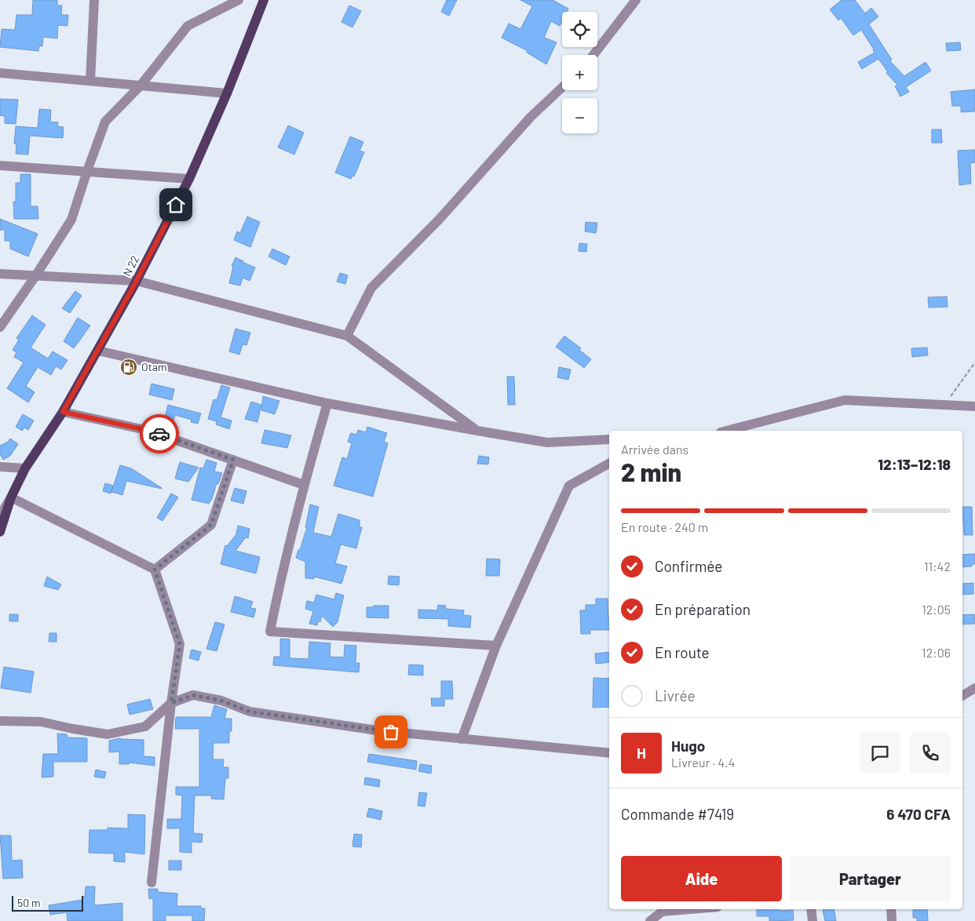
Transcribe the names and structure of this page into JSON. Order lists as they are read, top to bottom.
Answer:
{
  "streets": {
    "main road": ["N 22"]
  },
  "places": {
    "fuel station": ["Otam"]
  },
  "scale_bar": "50 m",
  "page": {
    "map_buttons": ["+", "−"],
    "heading": ["2 min", "Arrivée dans", "12:13–12:18"],
    "panel": [
      "Hugo",
      "Livreur · 4.4",
      "Commande #7419",
      "6 470 CFA"
    ],
    "bar": "En route · 240 m",
    "list": [
      ["Confirmée", "11:42"],
      ["En préparation", "12:05"],
      ["En route", "12:06"],
      "Livrée"
    ],
    "round": "H",
    "buttons": ["Aide", "Partager"],
    "scale": "50 m"
  }
}
